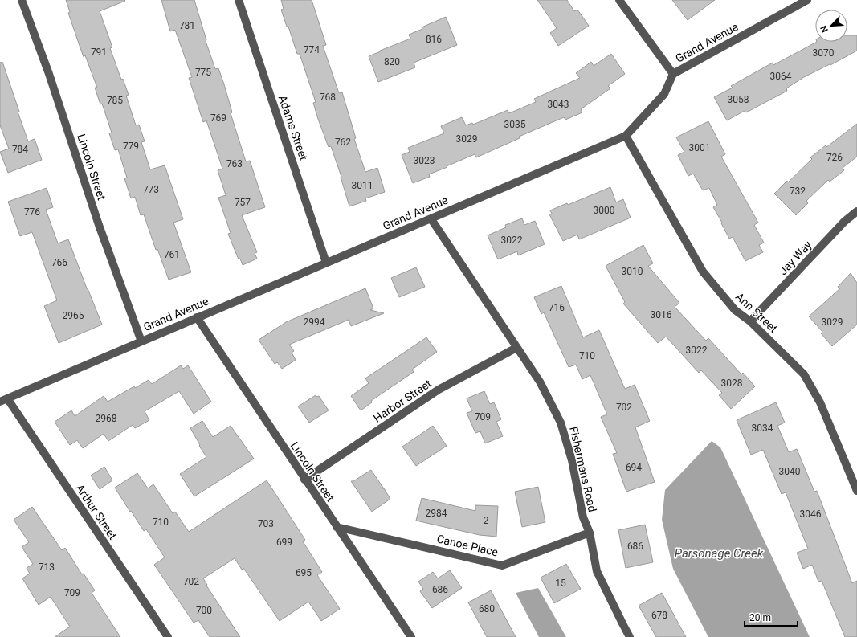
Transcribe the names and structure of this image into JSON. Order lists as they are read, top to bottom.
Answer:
{
  "streets": {
    "street": [
      "Grand Avenue",
      "Adams Street",
      "Lincoln Street",
      "Jay Way",
      "Ann Street",
      "Harbor Street",
      "Fishermans Road",
      "Arthur Street",
      "Canoe Place"
    ]
  },
  "crossings": [
    ["Grand Avenue", "Adams Street"],
    ["Grand Avenue", "Lincoln Street"],
    ["Grand Avenue", "Ann Street"],
    ["Grand Avenue", "Fishermans Road"],
    ["Grand Avenue", "Arthur Street"],
    ["Lincoln Street", "Harbor Street"],
    ["Lincoln Street", "Canoe Place"],
    ["Jay Way", "Ann Street"],
    ["Harbor Street", "Fishermans Road"],
    ["Fishermans Road", "Canoe Place"]
  ],
  "water": ["Parsonage Creek"],
  "house_numbers": [
    "781",
    "816",
    "774",
    "791",
    "3070",
    "820",
    "775",
    "3064",
    "768",
    "3058",
    "785",
    "3043",
    "769",
    "3035",
    "3029",
    "762",
    "779",
    "3001",
    "784",
    "726",
    "3023",
    "763",
    "3011",
    "773",
    "732",
    "757",
    "3000",
    "776",
    "3022",
    "761",
    "766",
    "3010",
    "716",
    "3016",
    "2965",
    "2994",
    "3029",
    "3022",
    "710",
    "3028",
    "702",
    "709",
    "2968",
    "3034",
    "694",
    "3040",
    "2984",
    "3046",
    "2",
    "710",
    "703",
    "699",
    "686",
    "713",
    "695",
    "702",
    "15",
    "686",
    "709",
    "680",
    "700",
    "678"
  ],
  "scale_bar": "20 m",
  "north": "bottom left"
}
